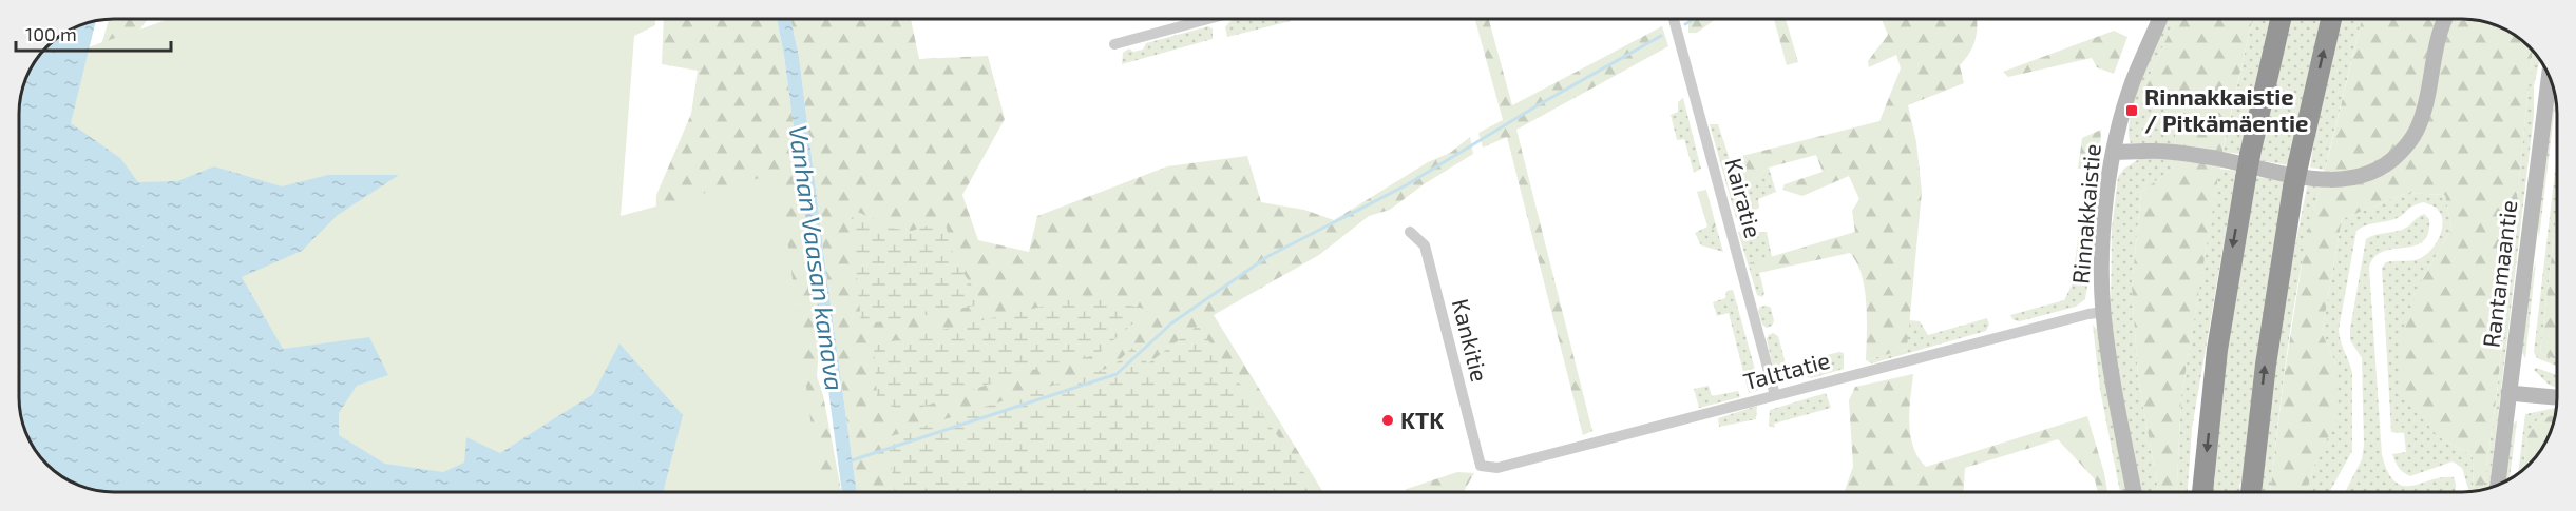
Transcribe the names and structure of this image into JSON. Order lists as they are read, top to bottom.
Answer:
{
  "streets": {
    "street": [
      "Kairatie",
      "Rinnakkaistie",
      "Rantamaantie",
      "Kankitie",
      "Talttatie"
    ]
  },
  "crossings": [
    ["Kairatie", "Talttatie"],
    ["Rinnakkaistie", "Talttatie"],
    ["Kankitie", "Talttatie"]
  ],
  "water": ["Vanhan Vaasan kanava"],
  "places": {
    "transit": ["Rinnakkaistie / Pitkämäentie"],
    "other": ["KTK"]
  },
  "scale_bar": "100 m"
}
